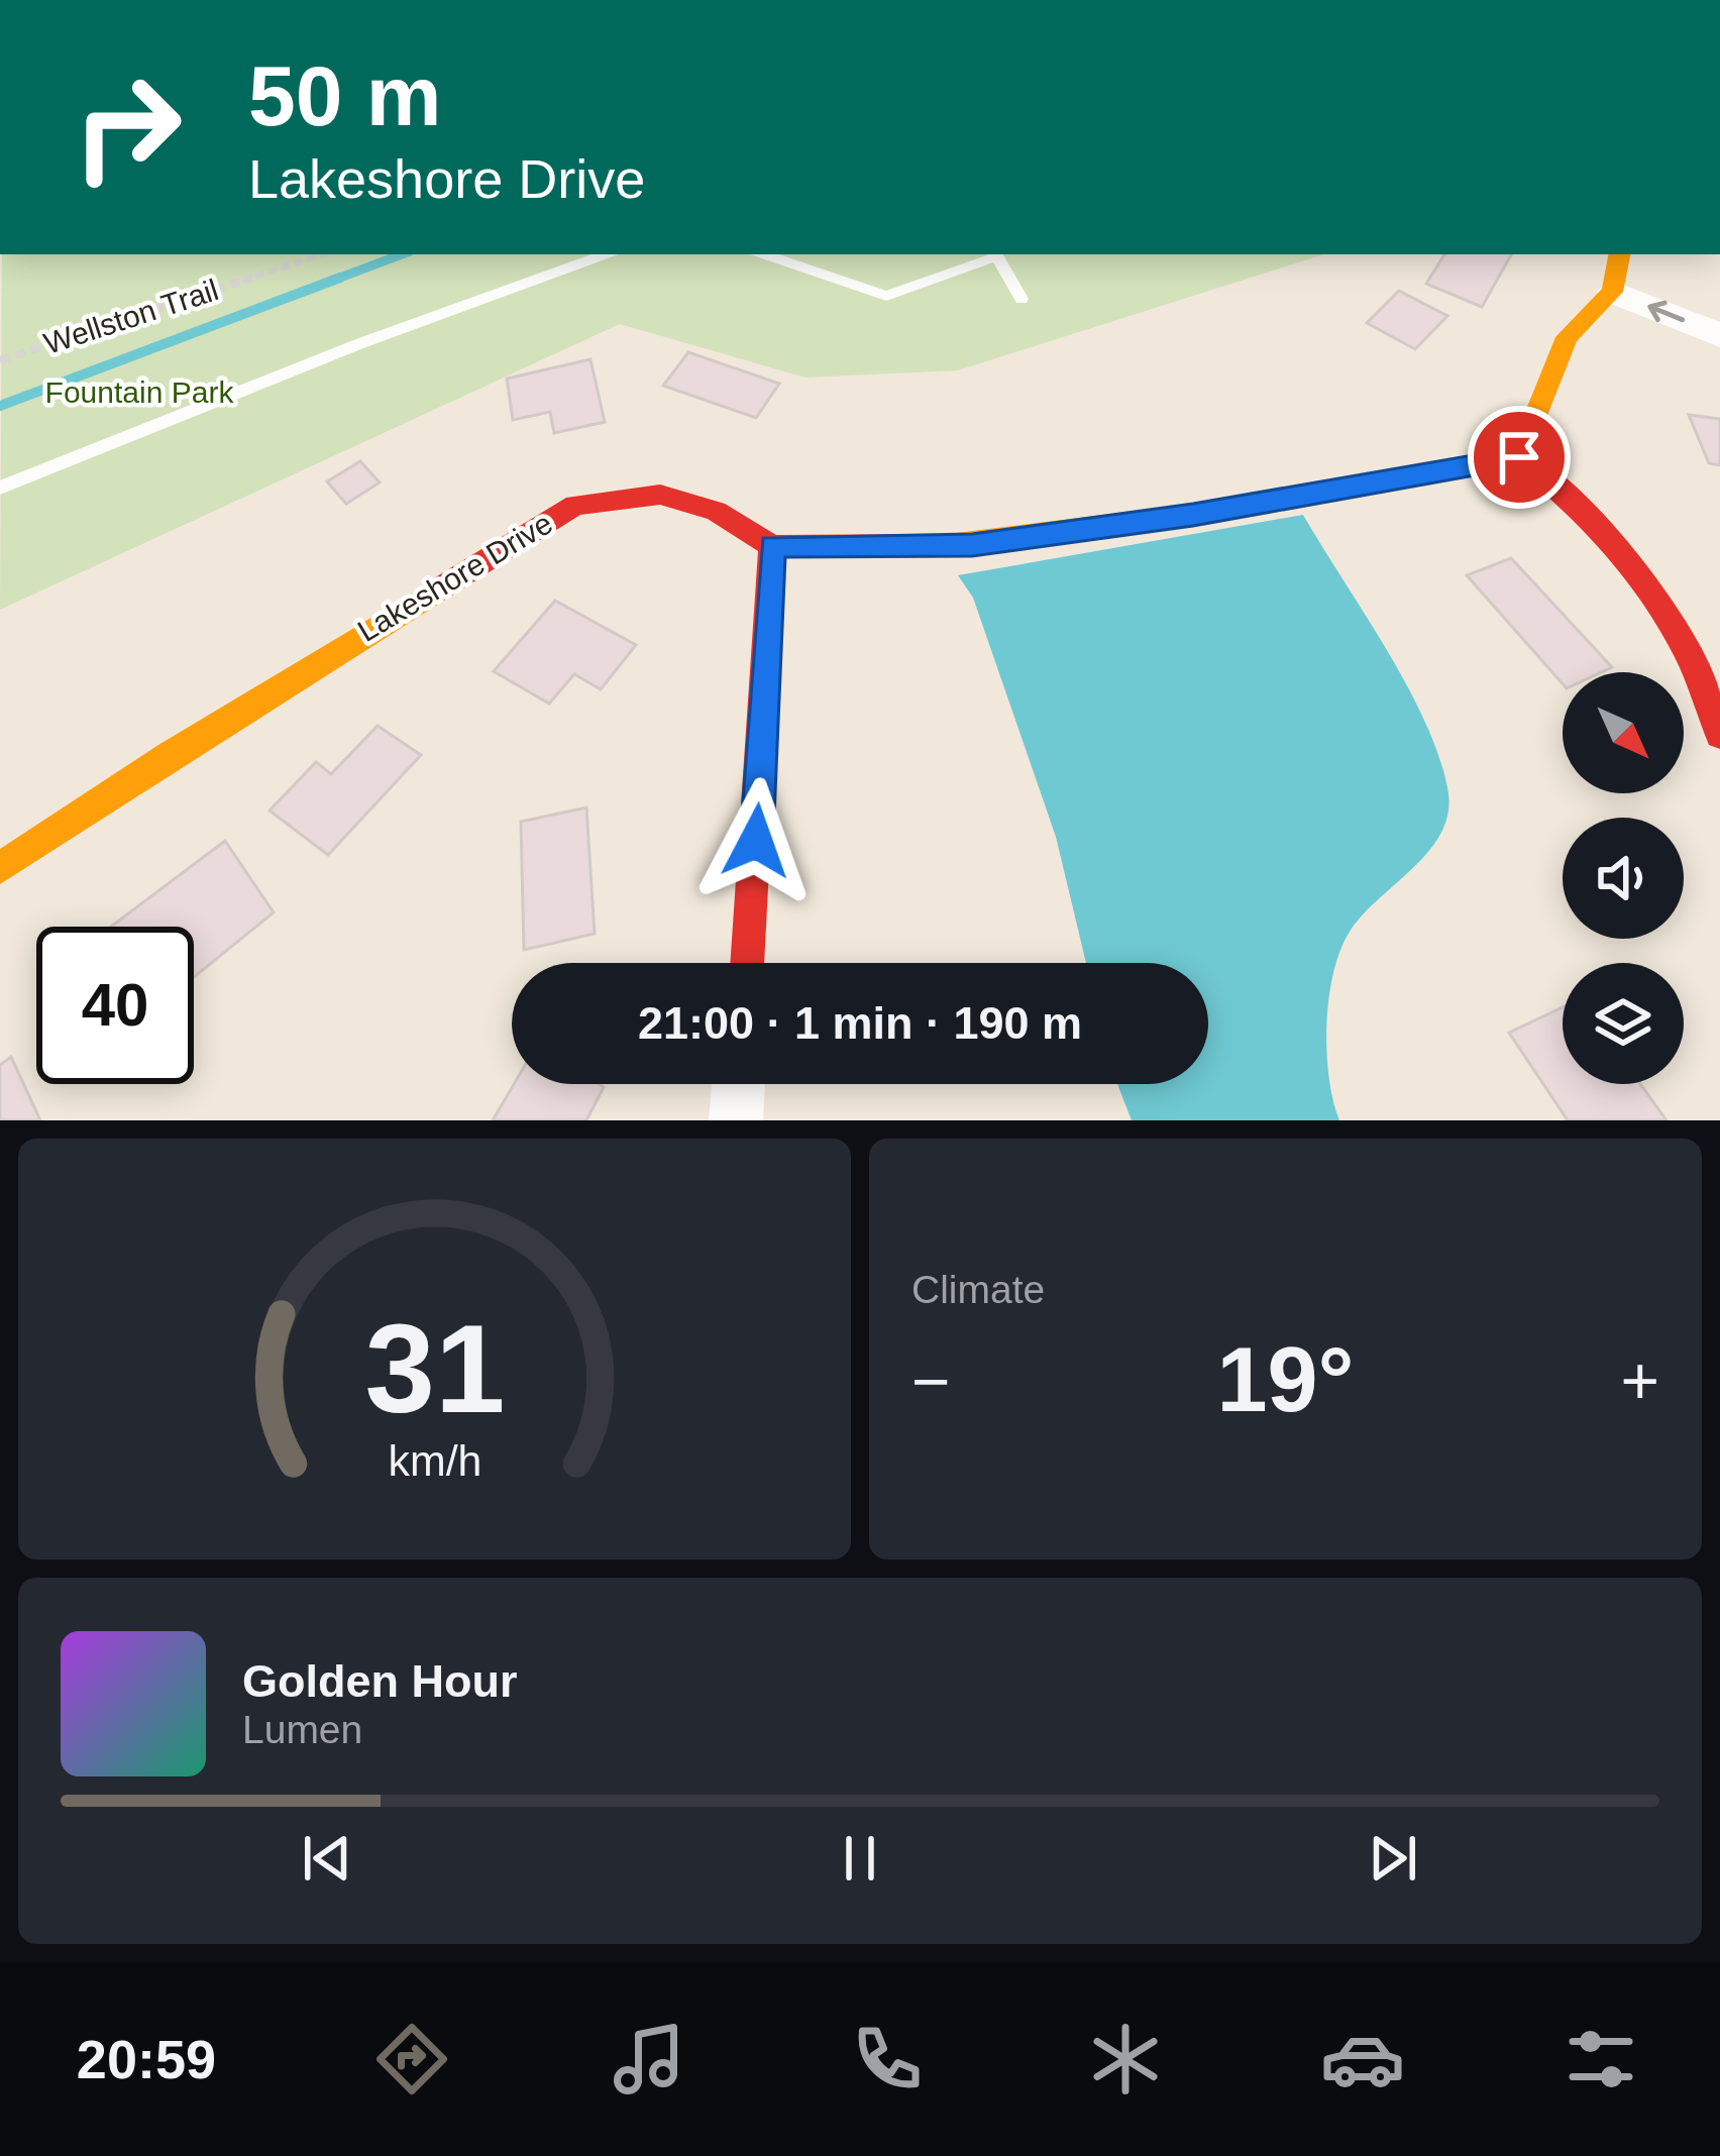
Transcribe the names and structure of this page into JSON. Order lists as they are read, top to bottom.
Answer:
{
  "streets": {
    "street": ["Lakeshore Drive"],
    "path": ["Wellston Trail"]
  },
  "parks": ["Fountain Park"],
  "north": "bottom right",
  "page": {
    "turn": ["50 m", "Lakeshore Drive"],
    "limit": "40",
    "trip": "21:00 · 1 min · 190 m",
    "tile": "Climate",
    "heat": ["−", "19°", "+"],
    "song": ["Golden Hour", "Lumen"],
    "tabs": "20:59",
    "gauge": ["31", "km/h"]
  }
}
